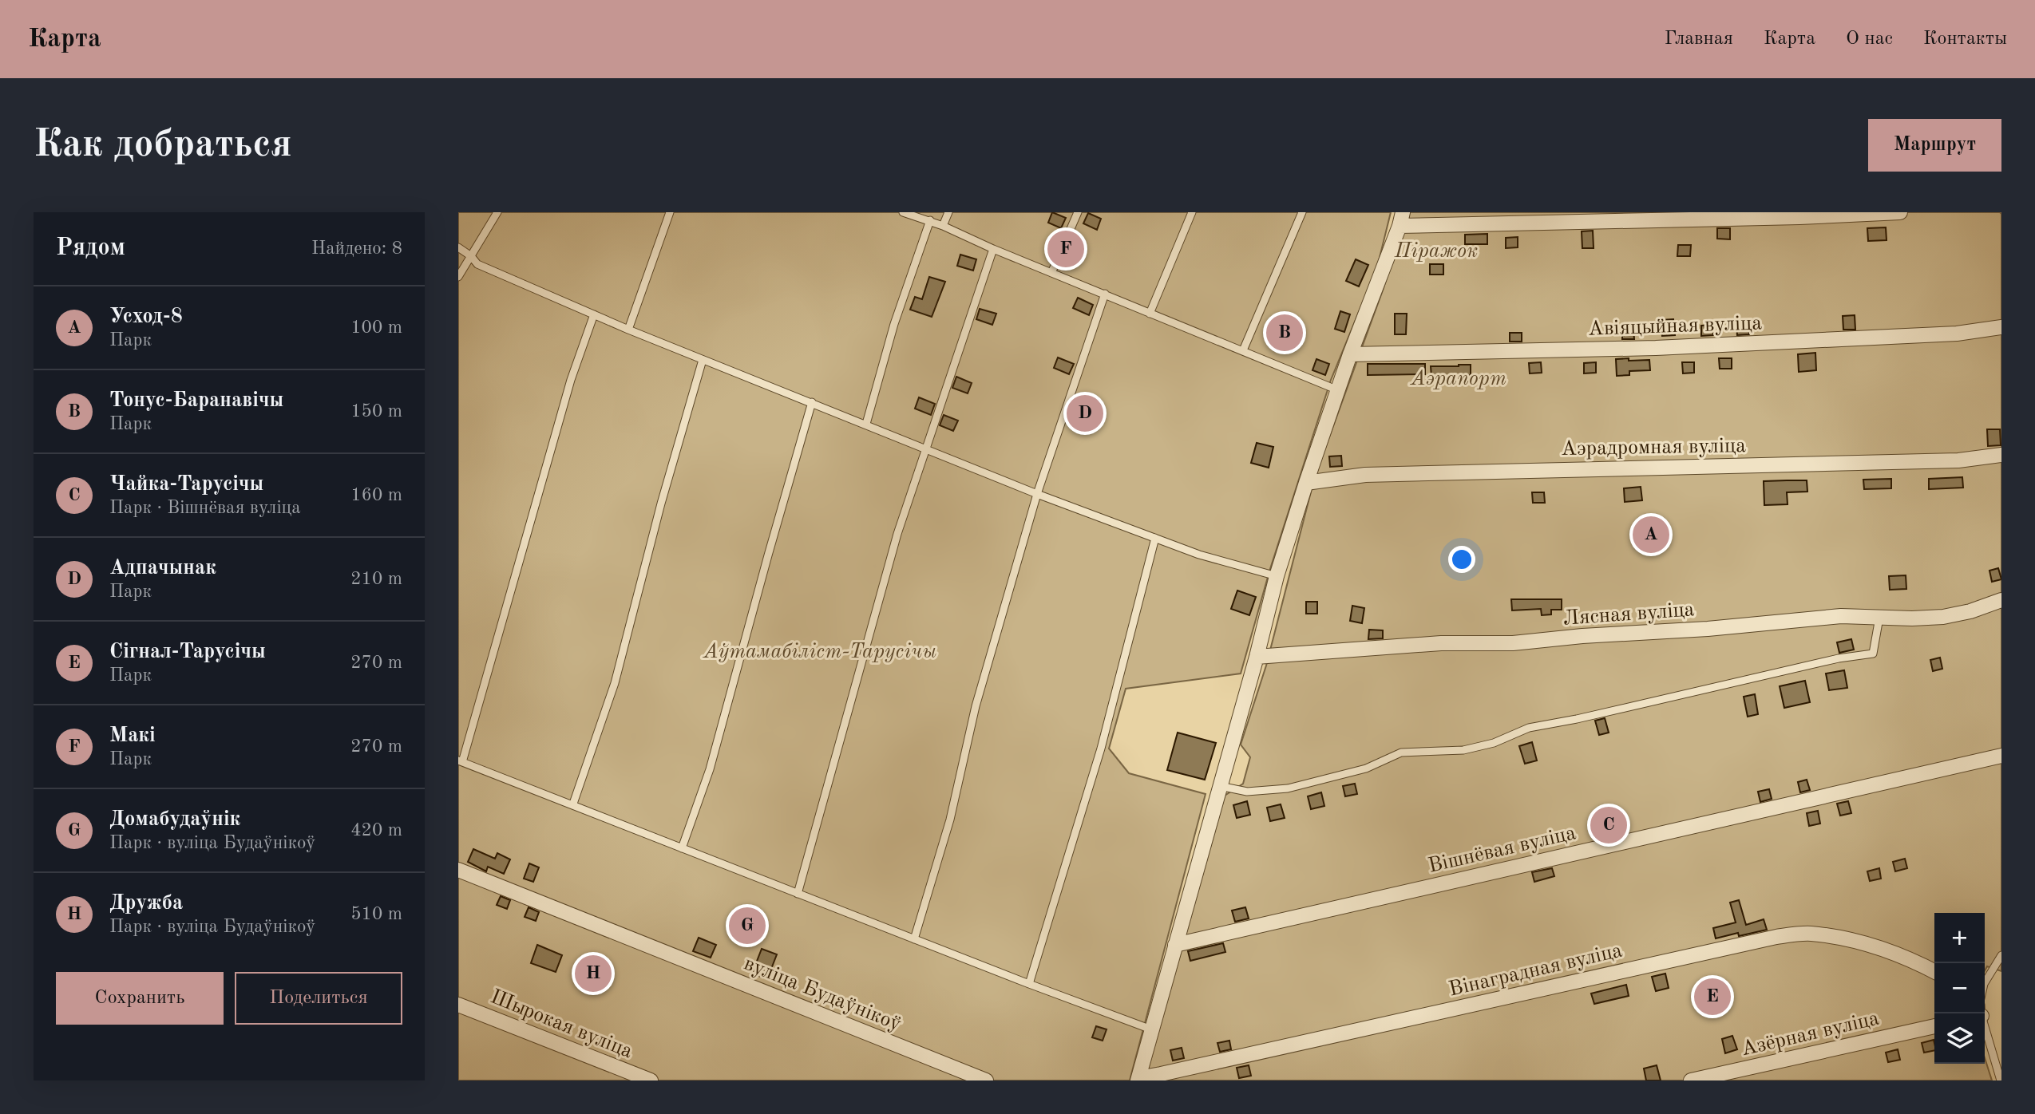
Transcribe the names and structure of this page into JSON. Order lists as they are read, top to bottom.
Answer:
{
  "streets": {
    "street": [
      "Авіяцыйная вуліца",
      "Аэрадромная вуліца",
      "Лясная вуліца",
      "Вішнёвая вуліца",
      "Вінаградная вуліца",
      "вуліца Будаўнікоў",
      "Шырокая вуліца",
      "Азёрная вуліца"
    ]
  },
  "parks": ["Піражок", "Аэрапорт", "Аўтамабіліст-Тарусічы"],
  "page": {
    "header": "Карта",
    "nav": [
      "Главная",
      "Карта",
      "О нас",
      "Контакты"
    ],
    "buttons": [
      "Маршрут",
      ["Сохранить", "Поделиться"]
    ],
    "title": "Как добраться",
    "heading": ["Рядом", "Найдено: 8"],
    "pins": [
      "F",
      "B",
      "D",
      "A",
      "C",
      "G",
      "H",
      "E"
    ],
    "list": [
      {
        "mark": "A",
        "name": "Усход-8",
        "note": "Парк",
        "value": "100 m"
      },
      {
        "mark": "B",
        "name": "Тонус-Баранавічы",
        "note": "Парк",
        "value": "150 m"
      },
      {
        "mark": "C",
        "name": "Чайка-Тарусічы",
        "note": "Парк · Вішнёвая вуліца",
        "value": "160 m"
      },
      {
        "mark": "D",
        "name": "Адпачынак",
        "note": "Парк",
        "value": "210 m"
      },
      {
        "mark": "E",
        "name": "Сігнал-Тарусічы",
        "note": "Парк",
        "value": "270 m"
      },
      {
        "mark": "F",
        "name": "Макі",
        "note": "Парк",
        "value": "270 m"
      },
      {
        "mark": "G",
        "name": "Домабудаўнік",
        "note": "Парк · вуліца Будаўнікоў",
        "value": "420 m"
      },
      {
        "mark": "H",
        "name": "Дружба",
        "note": "Парк · вуліца Будаўнікоў",
        "value": "510 m"
      }
    ],
    "map_buttons": ["+", "−"]
  }
}
